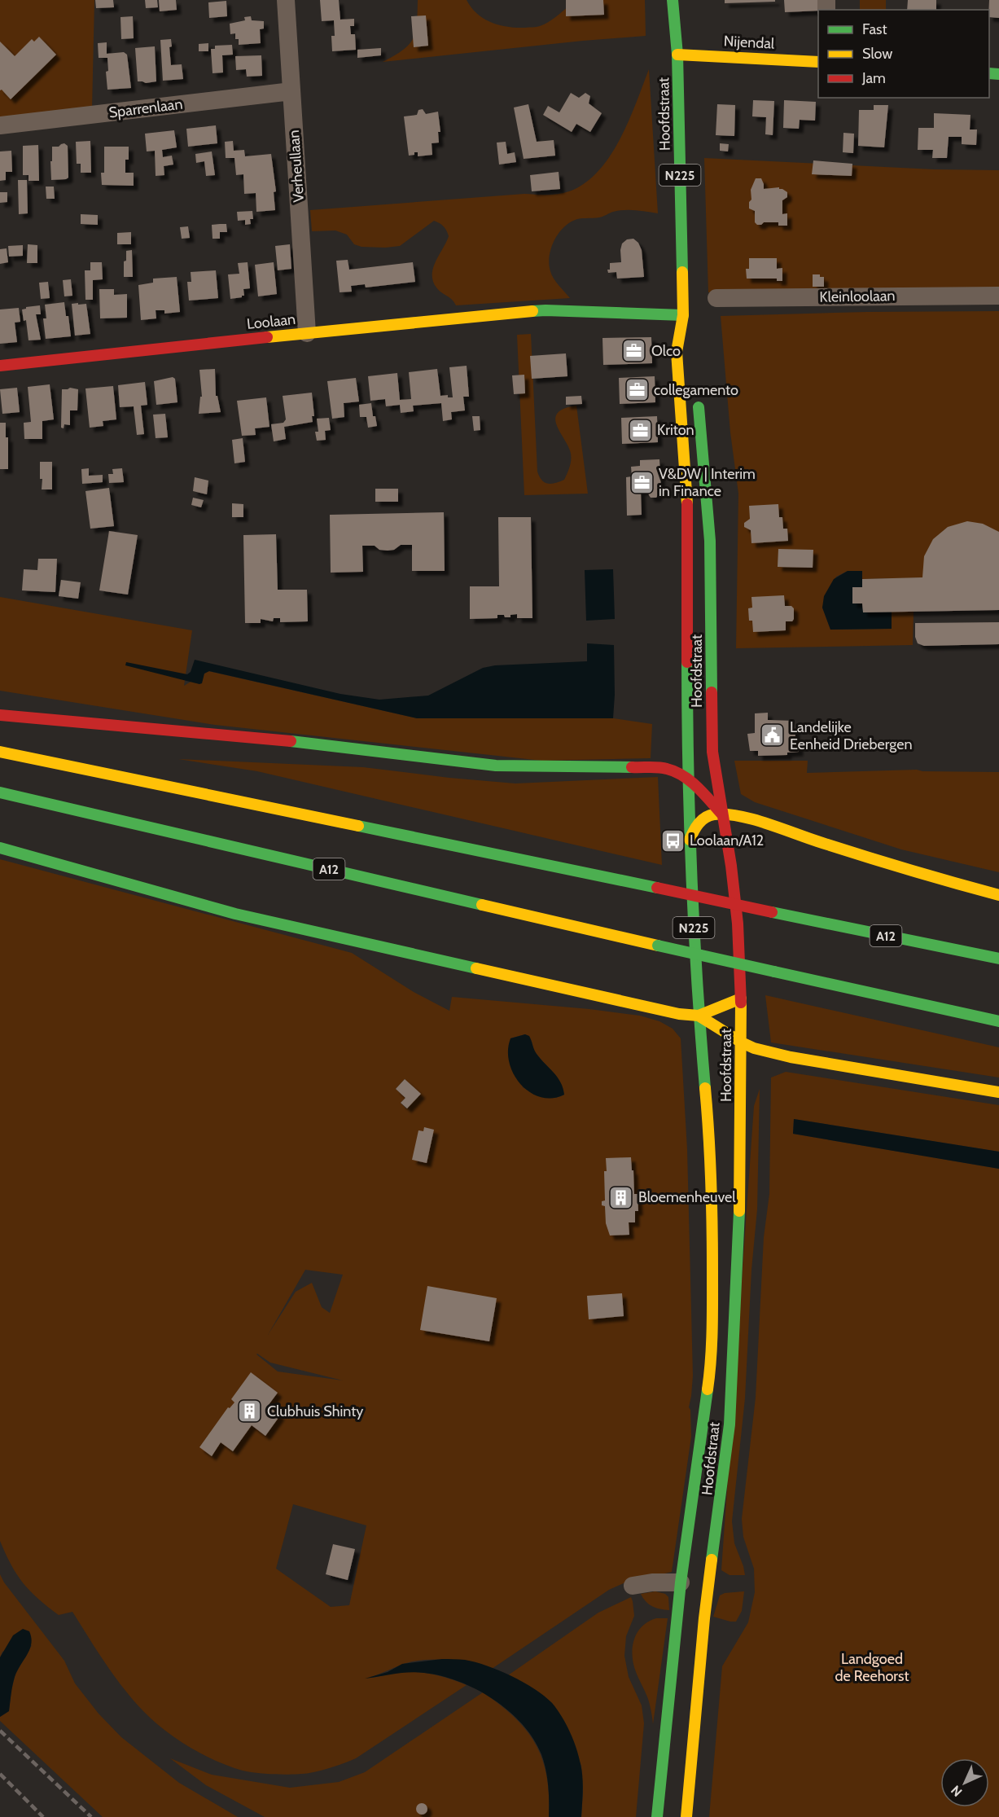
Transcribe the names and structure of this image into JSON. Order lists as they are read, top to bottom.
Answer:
{
  "streets": {
    "main road": [
      "Nijendal",
      "Hoofdstraat",
      "N225",
      "Loolaan",
      "A12"
    ],
    "street": ["Sparrenlaan", "Verheullaan", "Kleinloolaan"]
  },
  "crossings": [
    ["Nijendal", "Hoofdstraat"],
    ["Sparrenlaan", "Verheullaan"],
    ["Hoofdstraat", "Loolaan"],
    ["Verheullaan", "Loolaan"]
  ],
  "parks": ["Landgoed de Reehorst"],
  "places": {
    "office": [
      "Olco",
      "collegamento",
      "Kriton",
      "V&DW | Interim in Finance"
    ],
    "public building": ["Landelijke Eenheid Driebergen"],
    "bus stop": ["Loolaan/A12"],
    "building": ["Bloemenheuvel", "Clubhuis Shinty"]
  },
  "legend": ["Fast", "Slow", "Jam"],
  "north": "bottom left"
}
